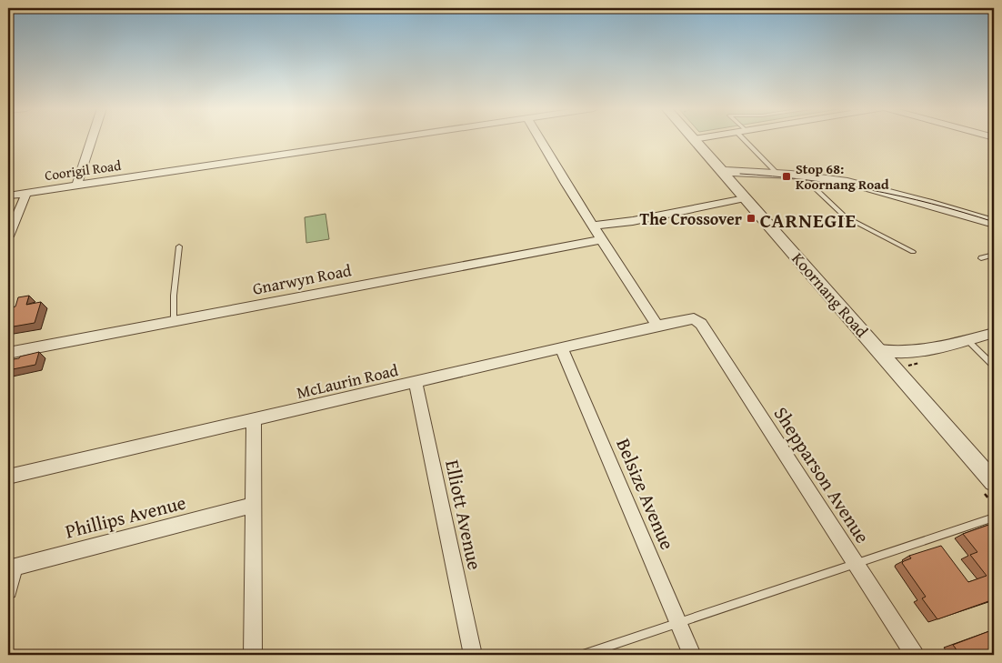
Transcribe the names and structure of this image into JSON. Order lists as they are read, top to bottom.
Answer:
{
  "streets": {
    "street": [
      "Coorigil Road",
      "Gnarwyn Road",
      "Koornang Road",
      "McLaurin Road",
      "Shepparson Avenue",
      "Belsize Avenue",
      "Elliott Avenue",
      "Phillips Avenue"
    ]
  },
  "crossings": [
    ["McLaurin Road", "Shepparson Avenue"],
    ["McLaurin Road", "Belsize Avenue"],
    ["McLaurin Road", "Elliott Avenue"]
  ],
  "districts": ["CARNEGIE"],
  "places": {
    "transit": ["Stop 68: Koornang Road", "The Crossover"]
  }
}
